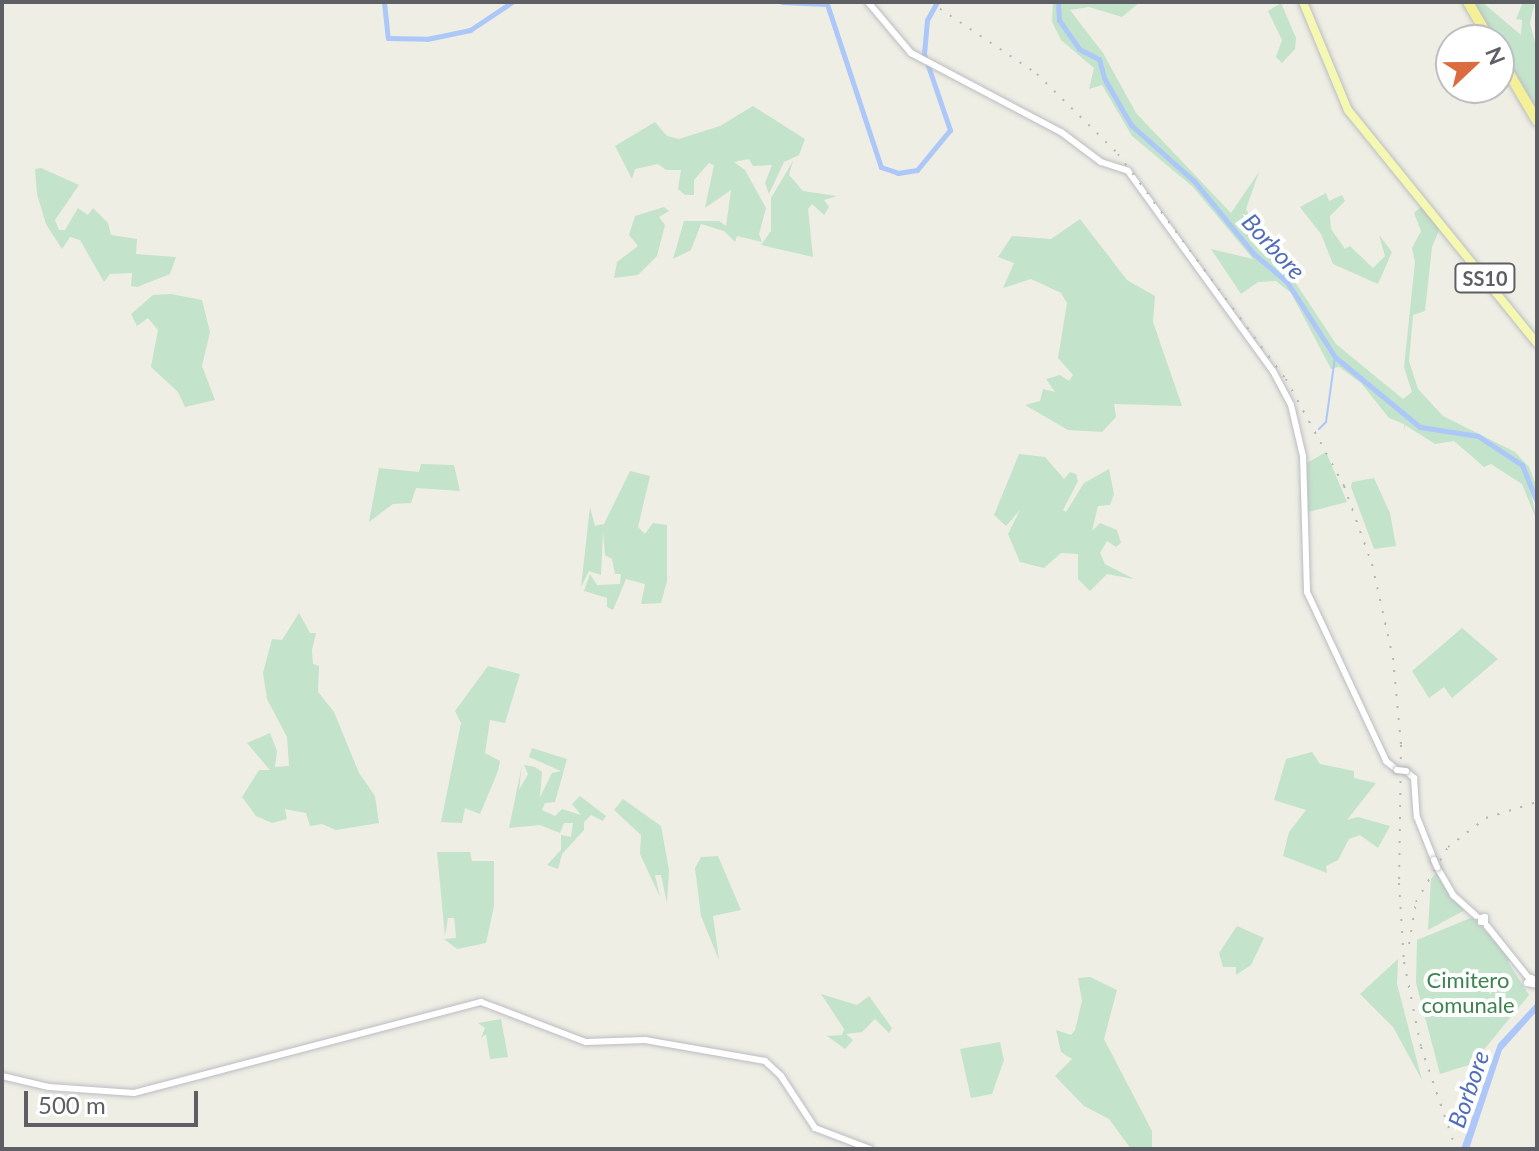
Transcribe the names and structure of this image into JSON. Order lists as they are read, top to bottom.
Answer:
{
  "streets": {
    "main road": ["SS10"]
  },
  "water": ["Borbore"],
  "parks": ["Cimitero comunale"],
  "scale_bar": "500 m",
  "north": "right"
}
